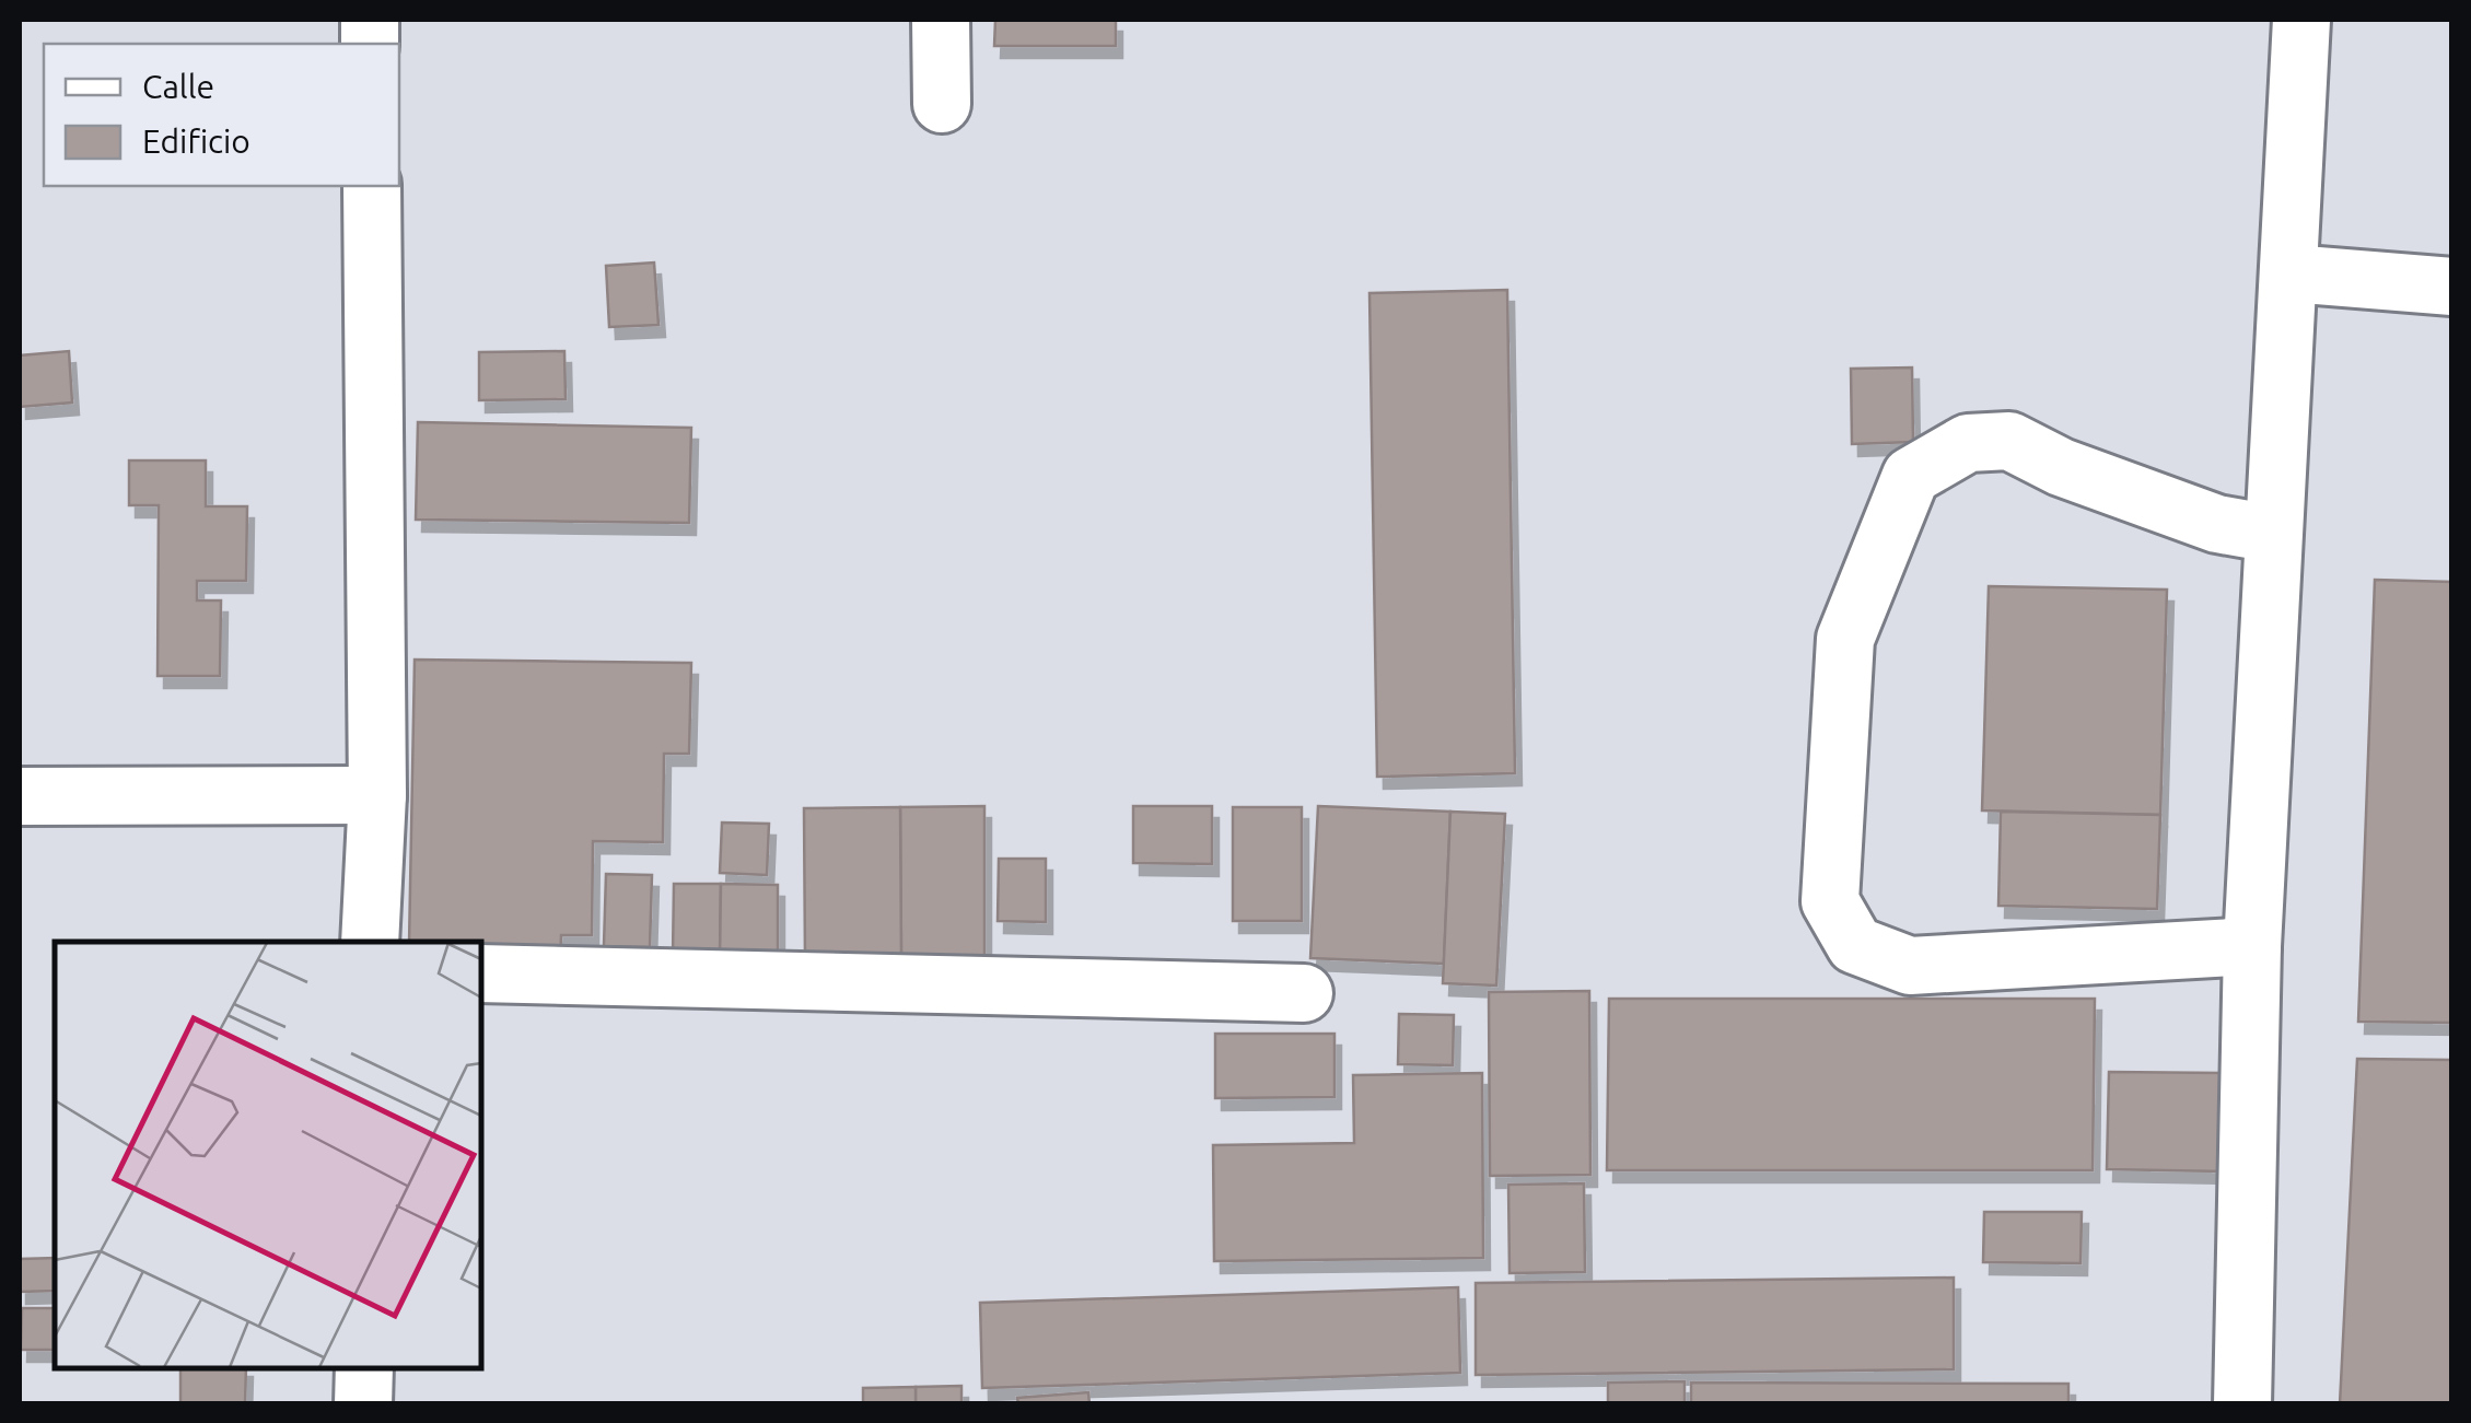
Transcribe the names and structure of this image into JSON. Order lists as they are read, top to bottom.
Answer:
{
  "legend": ["Calle", "Edificio"]
}
